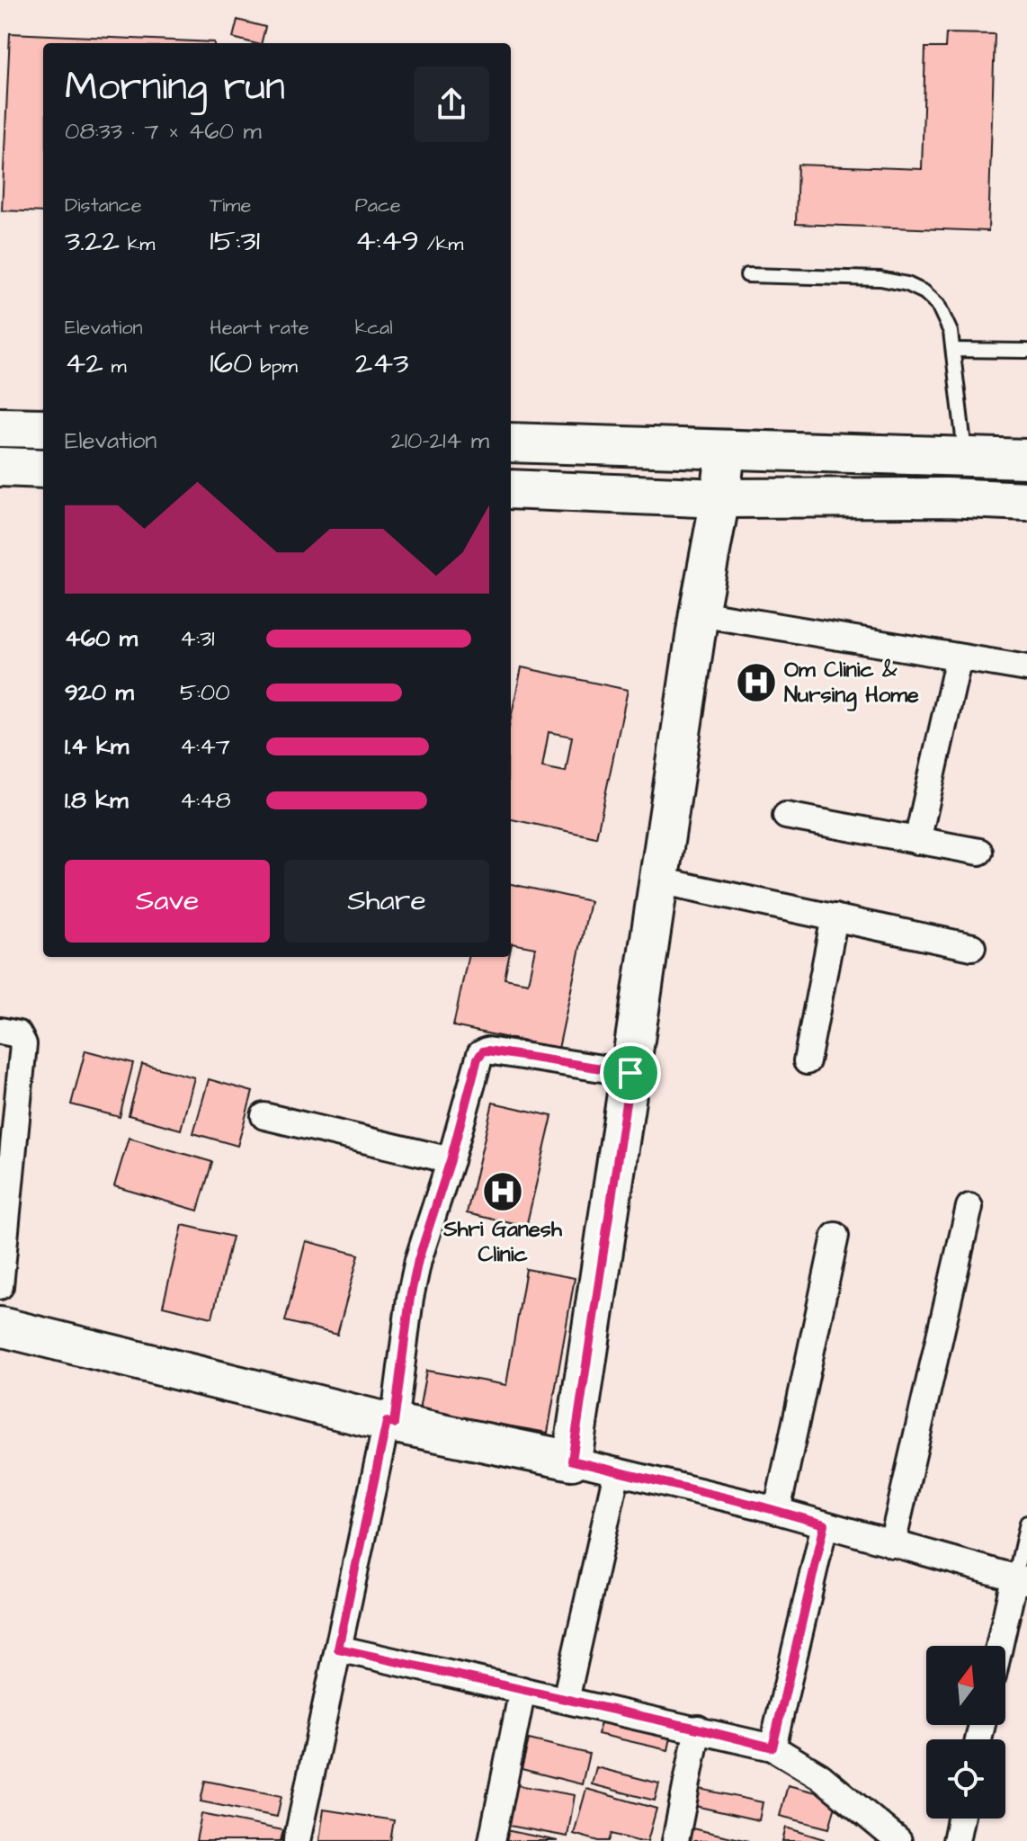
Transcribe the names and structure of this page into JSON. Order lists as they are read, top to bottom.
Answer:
{
  "places": {
    "hospital": ["Om Clinic & Nursing Home", "Shri Ganesh Clinic"]
  },
  "north": "top",
  "page": {
    "heading": ["Morning run", "08:33 · 7 × 460 m"],
    "stats": [
      ["Distance", "3.22 km"],
      ["Time", "15:31"],
      ["Pace", "4:49 /km"],
      ["Elevation", "42 m"],
      ["Heart rate", "160 bpm"],
      ["kcal", "243"]
    ],
    "chart": ["Elevation", "210–214 m"],
    "list": [
      {
        "name": "460 m",
        "note": "4:31"
      },
      {
        "name": "920 m",
        "note": "5:00"
      },
      {
        "name": "1.4 km",
        "note": "4:47"
      },
      {
        "name": "1.8 km",
        "note": "4:48"
      }
    ],
    "buttons": ["Save", "Share"]
  }
}
